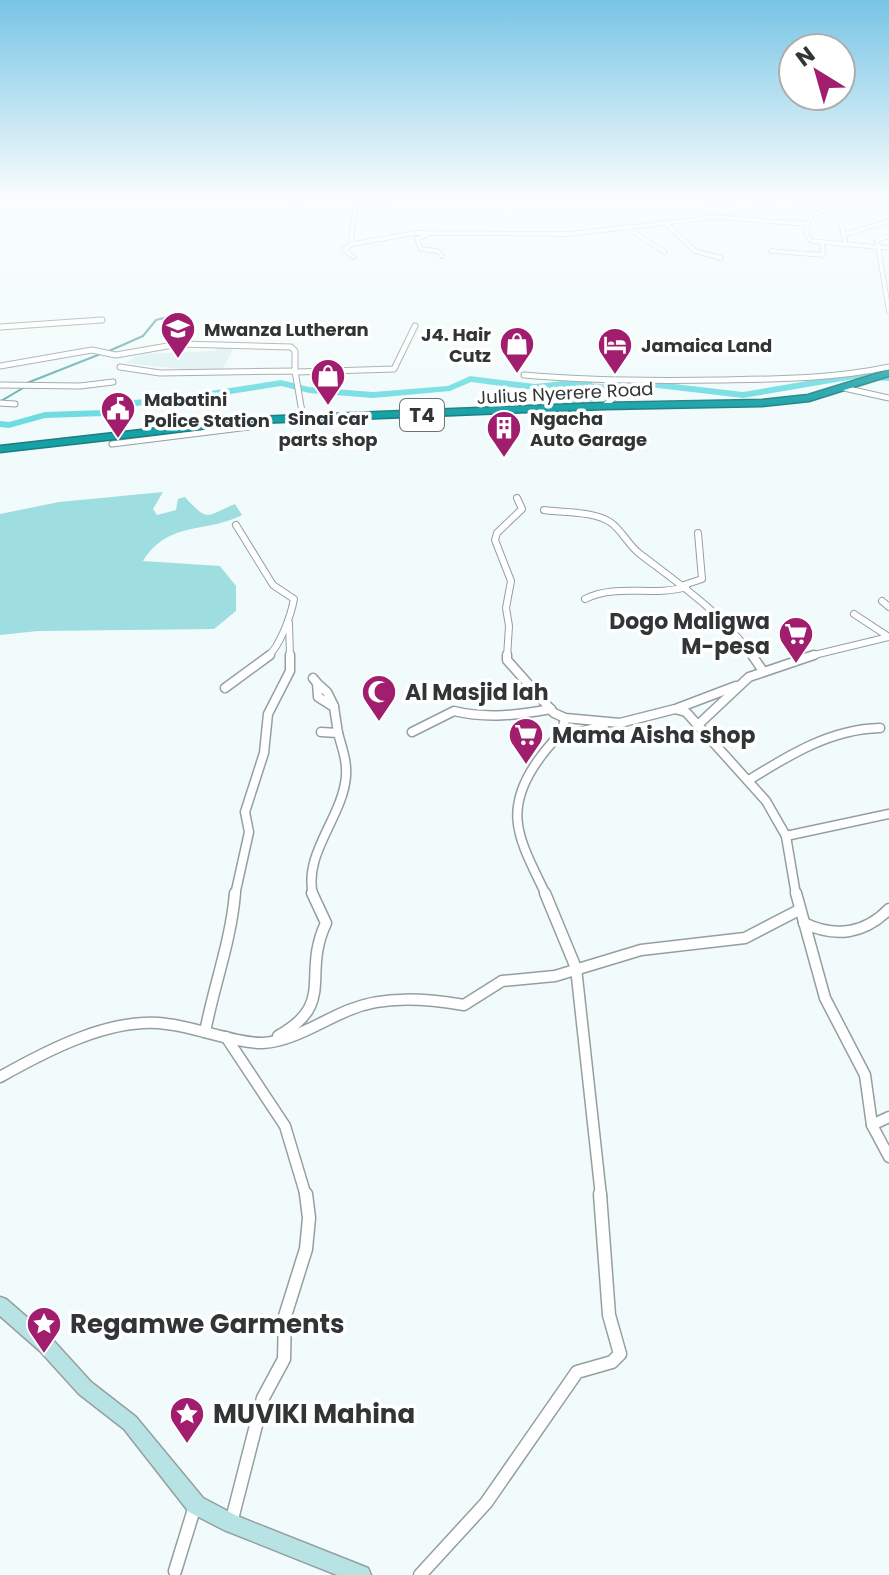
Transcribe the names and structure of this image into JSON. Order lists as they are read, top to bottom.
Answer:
{
  "streets": {
    "highway": ["Julius Nyerere Road", "T4"]
  },
  "places": {
    "school or university": ["Mwanza Lutheran"],
    "shop": ["J4. Hair Cutz", "Sinai car parts shop"],
    "hotel": ["Jamaica Land"],
    "public building": ["Mabatini Police Station"],
    "building": ["Ngacha Auto Garage"],
    "supermarket": ["Dogo Maligwa M-pesa", "Mama Aisha shop"],
    "mosque": ["Al Masjid lah"],
    "place": ["Regamwe Garments", "MUVIKI Mahina"]
  },
  "north": "top left"
}
